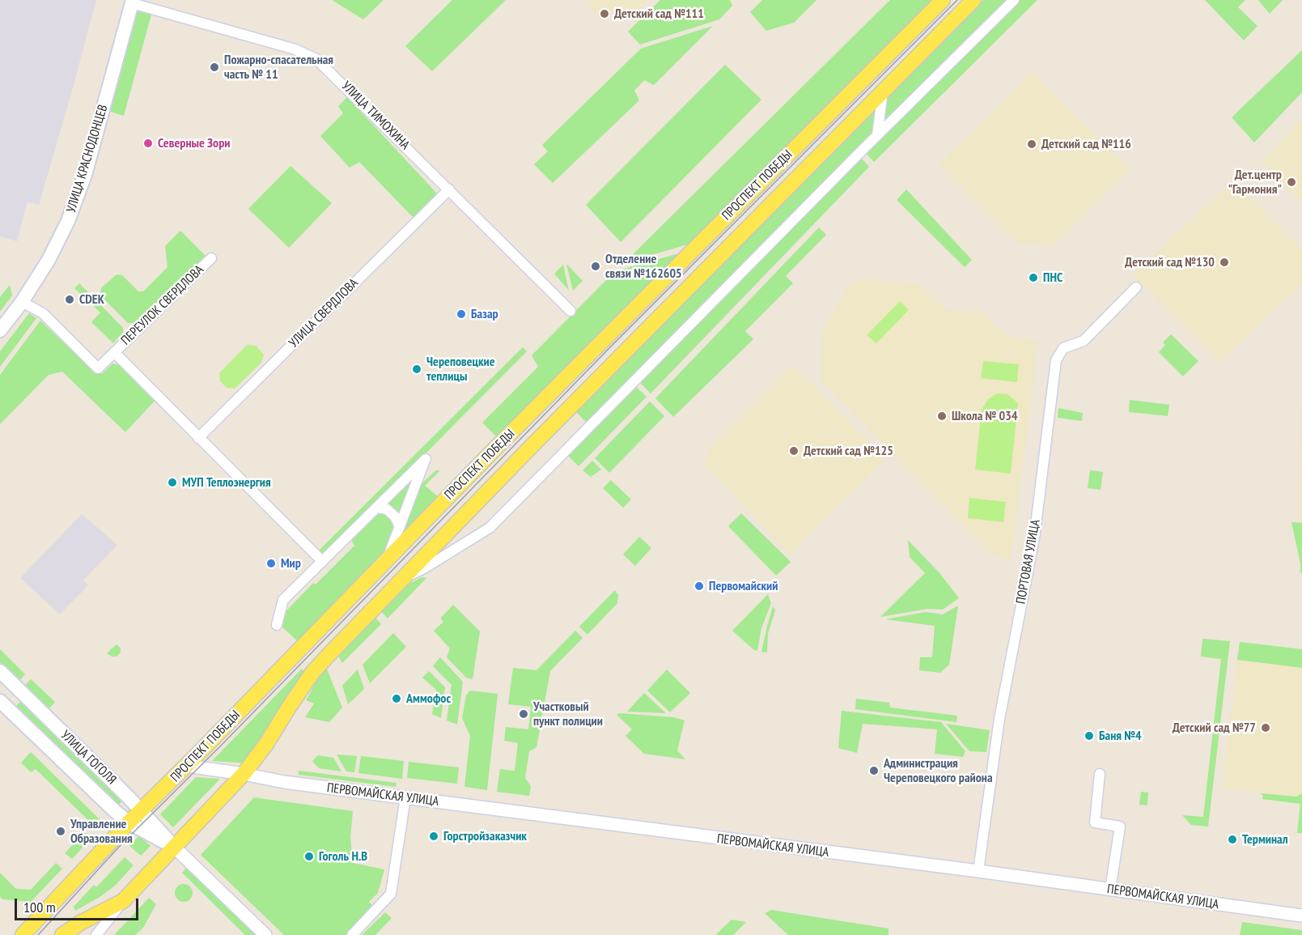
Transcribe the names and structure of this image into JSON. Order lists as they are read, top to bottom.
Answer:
{
  "streets": {
    "main road": ["УЛИЦА КРАСНОДОНЦЕВ", "ПРОСПЕКТ ПОБЕДЫ", "УЛИЦА ГОГОЛЯ"],
    "street": [
      "УЛИЦА ТИМОХИНА",
      "ПЕРЕУЛОК СВЕРДЛОВА",
      "УЛИЦА СВЕРДЛОВА",
      "ПОРТОВАЯ УЛИЦА",
      "ПЕРВОМАЙСКАЯ УЛИЦА"
    ]
  },
  "crossings": [
    ["УЛИЦА ТИМОХИНА", "УЛИЦА КРАСНОДОНЦЕВ"],
    ["УЛИЦА ТИМОХИНА", "УЛИЦА СВЕРДЛОВА"],
    ["УЛИЦА КРАСНОДОНЦЕВ", "ПЕРЕУЛОК СВЕРДЛОВА"],
    ["ПРОСПЕКТ ПОБЕДЫ", "УЛИЦА ГОГОЛЯ"],
    ["ПРОСПЕКТ ПОБЕДЫ", "ПЕРВОМАЙСКАЯ УЛИЦА"],
    ["ПОРТОВАЯ УЛИЦА", "ПЕРВОМАЙСКАЯ УЛИЦА"]
  ],
  "places": [
    "Детский сад №111",
    "Пожарно-спасательная часть № 11",
    "Северные Зори",
    "Детский сад №116",
    "Дет.центр \"Гармония\"",
    "Детский сад №130",
    "Отделение связи №162605",
    "ПНС",
    "CDEK",
    "Базар",
    "Череповецкие теплицы",
    "Школа № 034",
    "Детский сад №125",
    "МУП Теплоэнергия",
    "Мир",
    "Первомайский",
    "Аммофос",
    "Участковый пункт полиции",
    "Детский сад №77",
    "Баня №4",
    "Администрация Череповецкого района",
    "Управление Образования",
    "Горстройзаказчик",
    "Терминал",
    "Гоголь Н.В"
  ],
  "scale_bar": "100 m"
}
